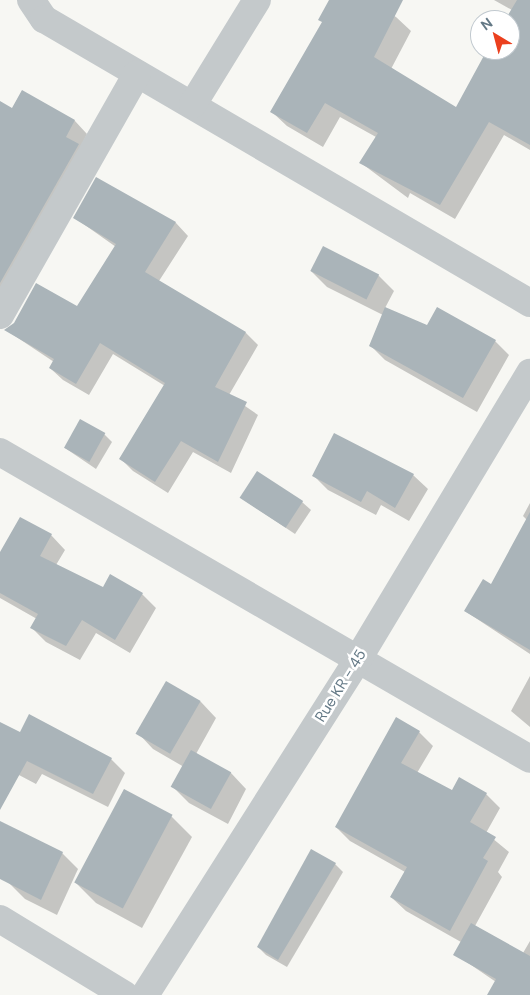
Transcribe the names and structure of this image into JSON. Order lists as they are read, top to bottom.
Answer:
{
  "streets": {
    "street": ["Rue KR - 45"]
  },
  "north": "top left"
}
